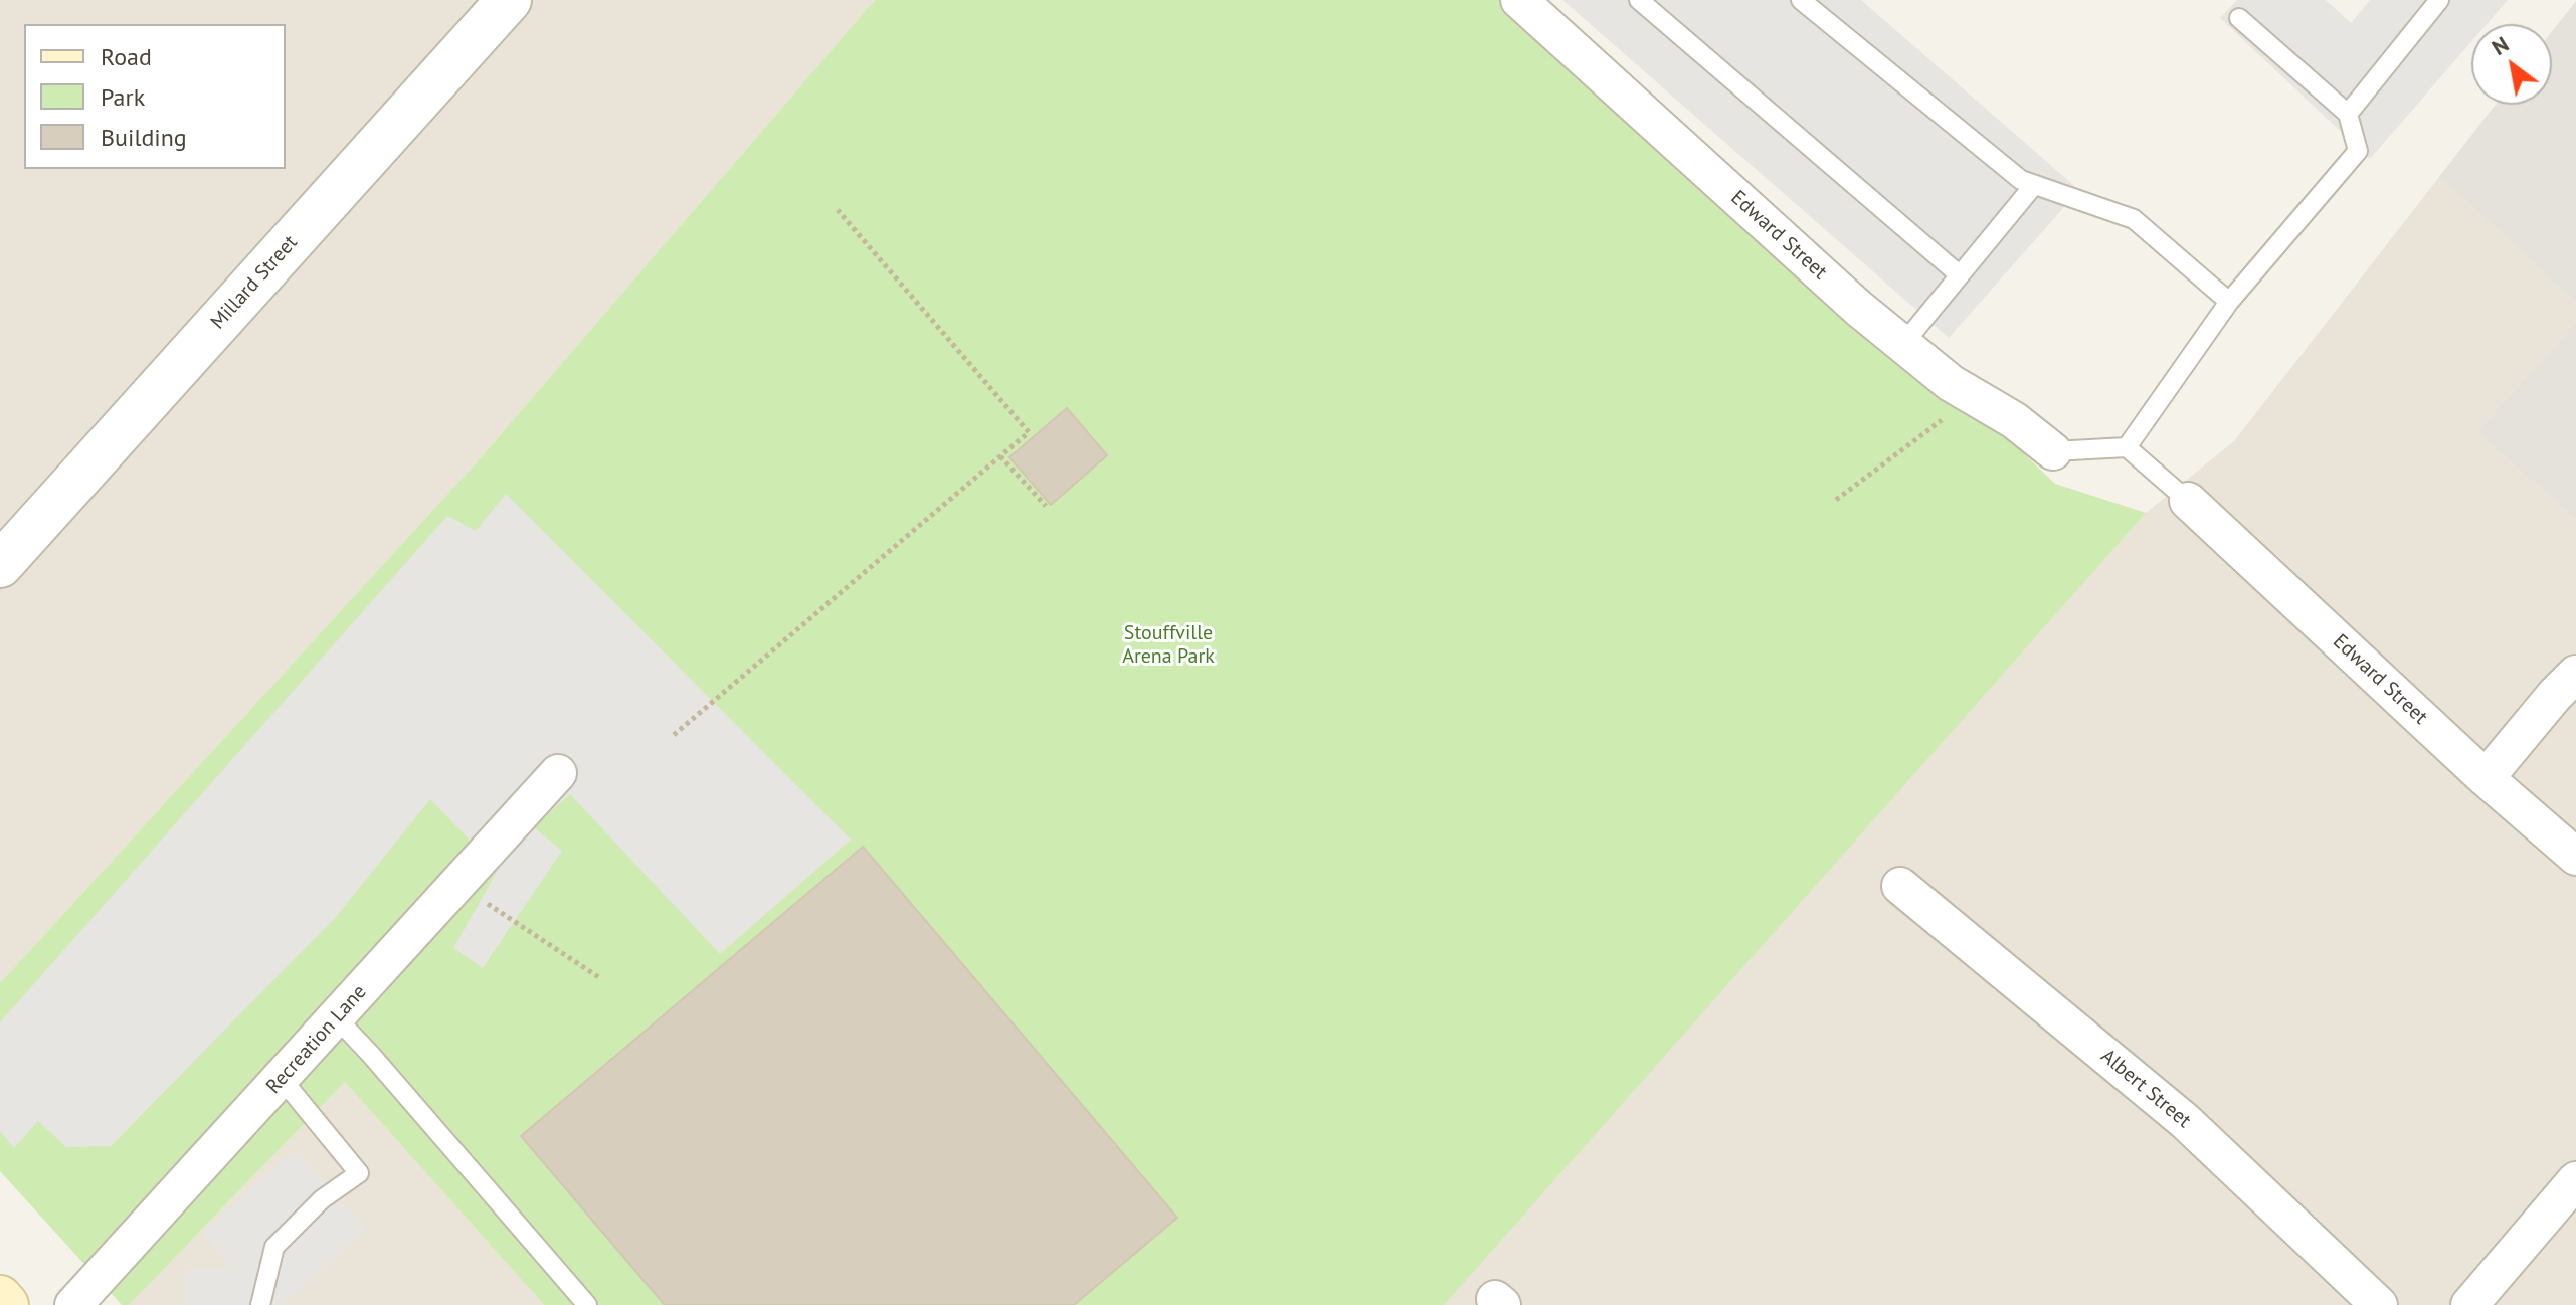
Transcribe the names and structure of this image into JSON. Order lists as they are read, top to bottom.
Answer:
{
  "streets": {
    "street": [
      "Edward Street",
      "Millard Street",
      "Recreation Lane",
      "Albert Street"
    ]
  },
  "parks": ["Stouffville Arena Park"],
  "legend": ["Road", "Park", "Building"],
  "north": "top left"
}
